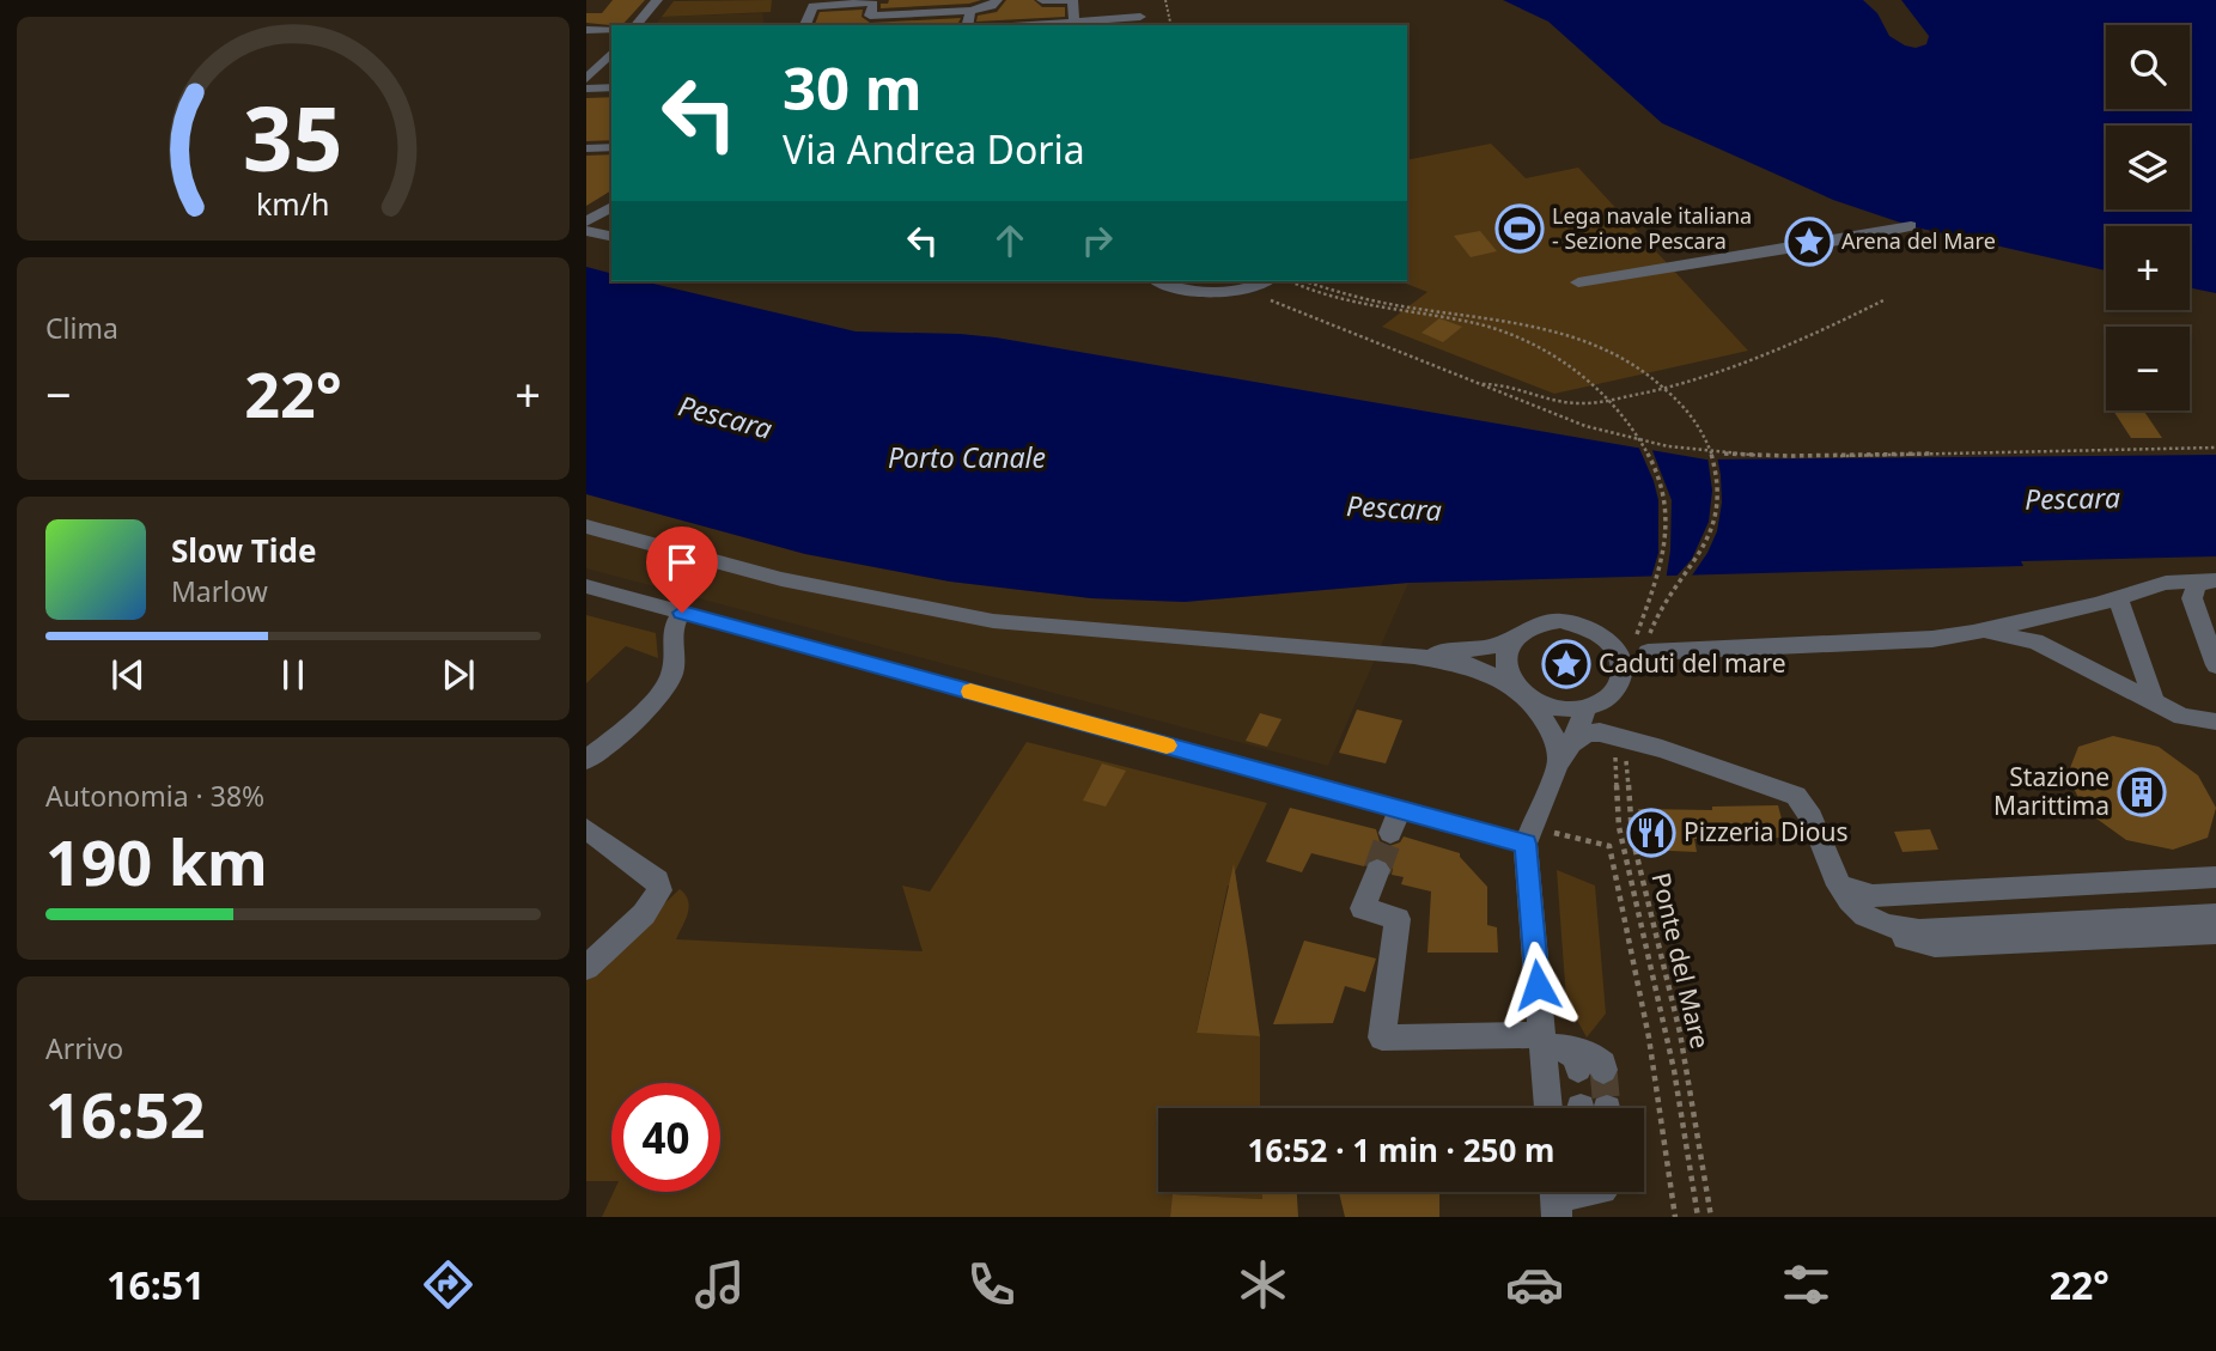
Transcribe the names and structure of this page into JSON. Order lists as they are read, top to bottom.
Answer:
{
  "streets": {
    "path": ["Ponte del Mare"]
  },
  "water": ["Pescara", "Porto Canale"],
  "places": {
    "sports": ["Lega navale italiana - Sezione Pescara"],
    "place": ["Arena del Mare", "Caduti del mare"],
    "building": ["Stazione Marittima"],
    "restaurant": ["Pizzeria Dious"]
  },
  "page": {
    "map_buttons": ["+", "−"],
    "turn": ["30 m", "Via Andrea Doria"],
    "tile": [
      "Clima",
      ["Autonomia · 38%", "190 km"],
      ["Arrivo", "16:52"]
    ],
    "heat": ["−", "22°", "+"],
    "song": ["Slow Tide", "Marlow"],
    "limit": "40",
    "trip": "16:52 · 1 min · 250 m",
    "tabs": ["16:51", "22°"],
    "gauge": ["35", "km/h"]
  }
}
